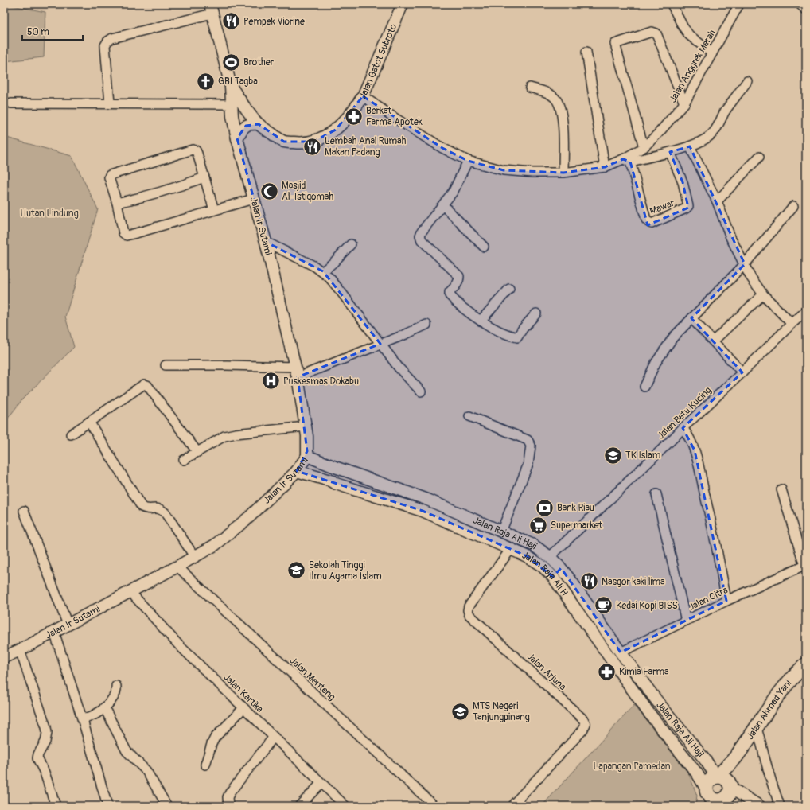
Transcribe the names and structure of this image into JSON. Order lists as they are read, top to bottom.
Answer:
{
  "streets": {
    "highway": ["Jalan Ahmad Yani"],
    "main road": [
      "Jalan Gatot Subroto",
      "Jalan Ir Sutami",
      "Jalan Raja Ali Haji",
      "Jalan Raja Ali H"
    ],
    "street": [
      "Jalan Anggrek Merah",
      "Mawar",
      "Jalan Batu Kucing",
      "Jalan Citra",
      "Jalan Arjuna",
      "Jalan Menteng",
      "Jalan Kartika"
    ]
  },
  "crossings": [
    ["Jalan Gatot Subroto", "Jalan Anggrek Merah"],
    ["Jalan Gatot Subroto", "Jalan Ir Sutami"],
    ["Jalan Anggrek Merah", "Mawar"],
    ["Jalan Ir Sutami", "Jalan Raja Ali Haji"],
    ["Jalan Ir Sutami", "Jalan Raja Ali H"],
    ["Jalan Ir Sutami", "Jalan Menteng"],
    ["Jalan Ir Sutami", "Jalan Kartika"],
    ["Jalan Batu Kucing", "Jalan Raja Ali Haji"],
    ["Jalan Raja Ali Haji", "Jalan Raja Ali H"],
    ["Jalan Raja Ali Haji", "Jalan Citra"],
    ["Jalan Raja Ali Haji", "Jalan Ahmad Yani"],
    ["Jalan Raja Ali H", "Jalan Arjuna"],
    ["Jalan Raja Ali H", "Jalan Ahmad Yani"]
  ],
  "parks": ["Hutan Lindung", "Lapangan Pamedan"],
  "places": {
    "restaurant": ["Pempek Viorine", "Lembah Anai Rumah Makan Padang", "Nasgor kaki lima"],
    "sports": ["Brother"],
    "church": ["GBI Tagba"],
    "pharmacy": ["Berkat Farma Apotek", "Kimia Farma"],
    "mosque": ["Masjid Al-Istiqomah"],
    "hospital": ["Puskesmas Dokabu"],
    "school or university": ["TK Islam", "Sekolah Tinggi Ilmu Agama Islam", "MTS Negeri Tanjungpinang"],
    "bank": ["Bank Riau"],
    "supermarket": ["Supermarket"],
    "cafe": ["Kedai Kopi BISS"]
  },
  "scale_bar": "50 m"
}
